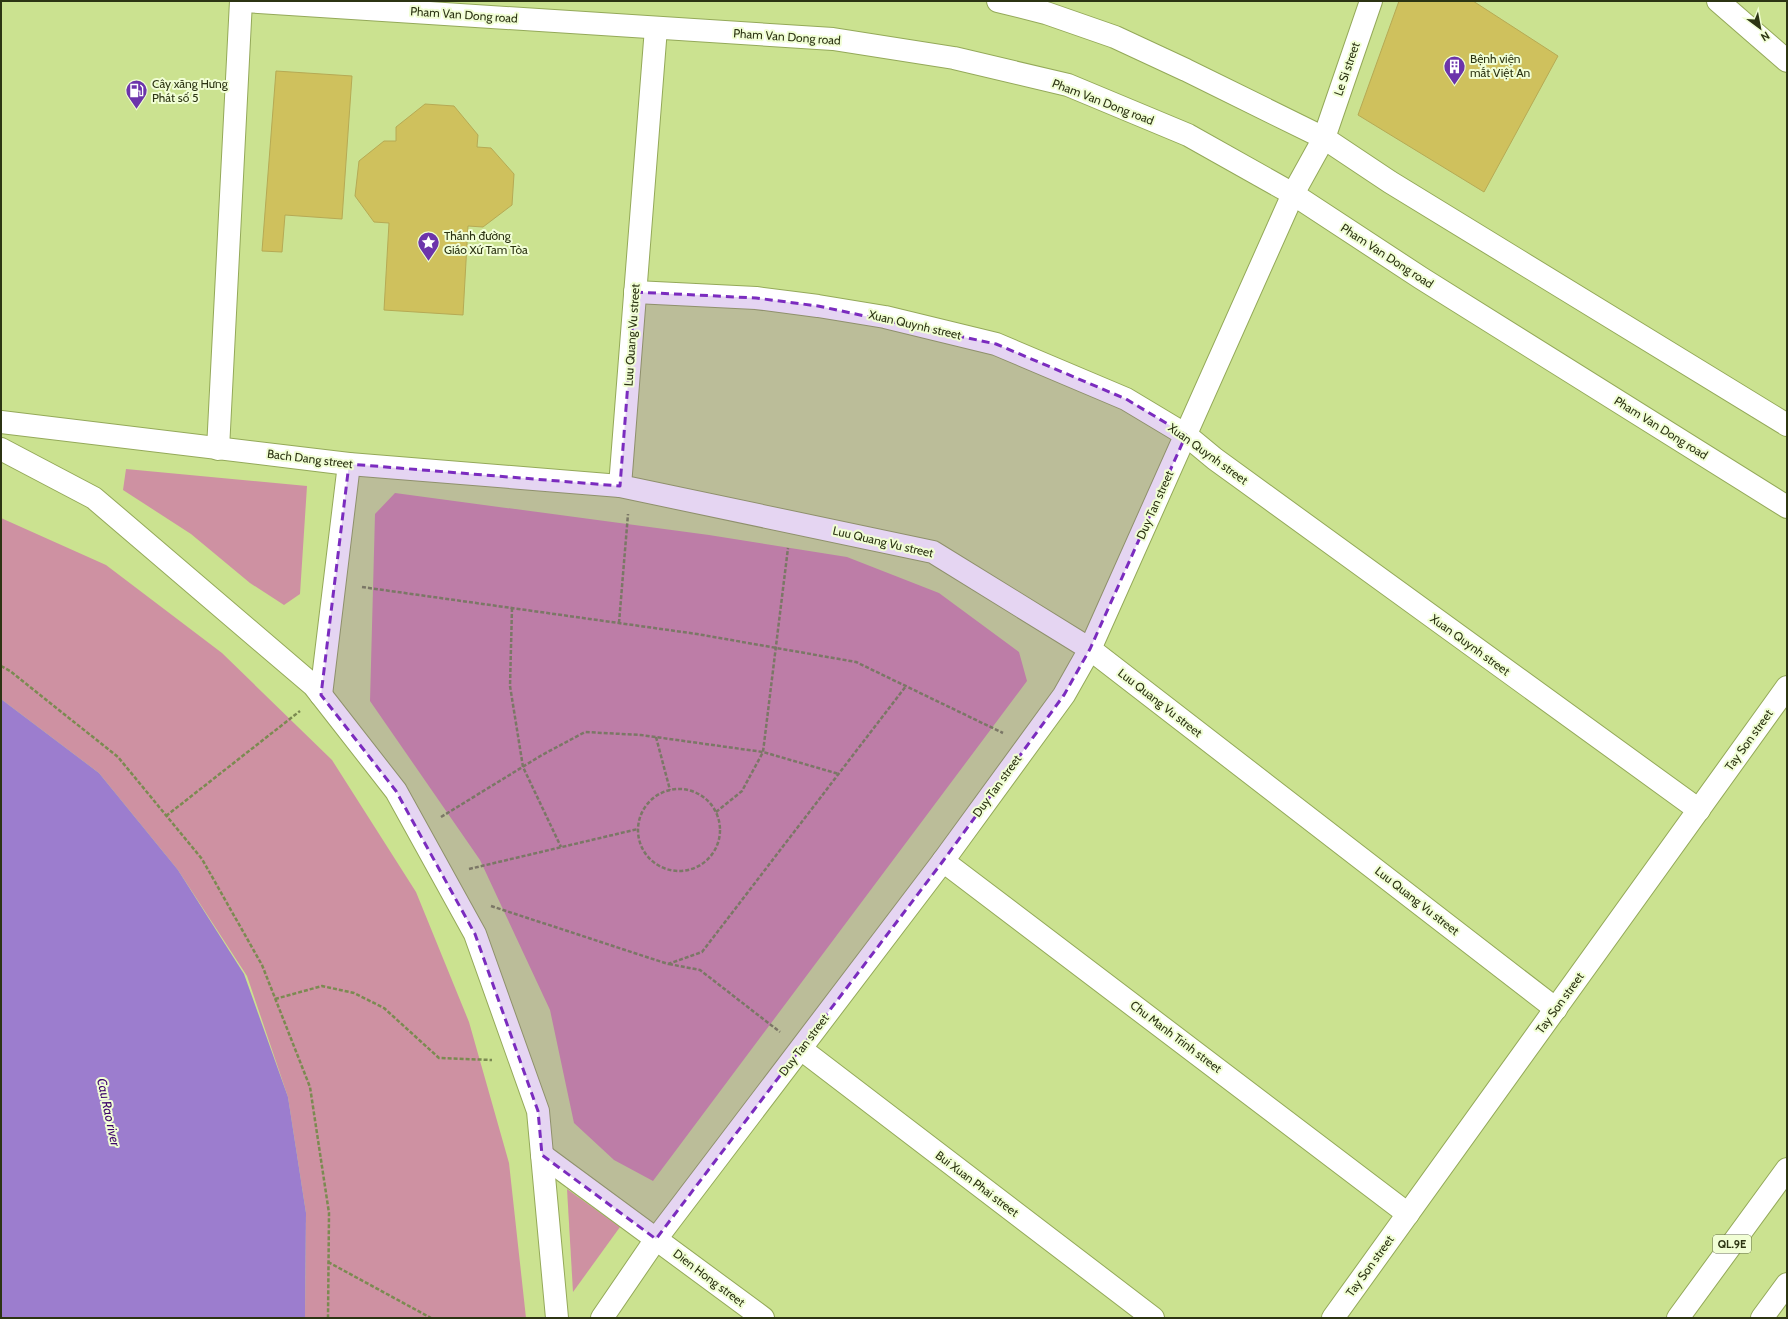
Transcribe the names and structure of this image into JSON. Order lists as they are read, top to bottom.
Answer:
{
  "streets": {
    "street": [
      "Pham Van Dong road",
      "Le Si street",
      "Xuan Quynh street",
      "Luu Quang Vu street",
      "Bach Dang street",
      "Duy Tan street",
      "Tay Son street",
      "Chu Manh Trinh street",
      "Bui Xuan Phai street",
      "QL.9E",
      "Dien Hong street"
    ]
  },
  "crossings": [
    ["Pham Van Dong road", "Le Si street"],
    ["Pham Van Dong road", "Luu Quang Vu street"],
    ["Pham Van Dong road", "Duy Tan street"],
    ["Le Si street", "Duy Tan street"],
    ["Xuan Quynh street", "Luu Quang Vu street"],
    ["Xuan Quynh street", "Duy Tan street"],
    ["Xuan Quynh street", "Tay Son street"],
    ["Luu Quang Vu street", "Bach Dang street"],
    ["Luu Quang Vu street", "Duy Tan street"],
    ["Luu Quang Vu street", "Tay Son street"],
    ["Duy Tan street", "Chu Manh Trinh street"],
    ["Duy Tan street", "Bui Xuan Phai street"],
    ["Duy Tan street", "Dien Hong street"],
    ["Tay Son street", "Chu Manh Trinh street"]
  ],
  "water": ["Cau Rao river"],
  "places": {
    "building": ["Bệnh viện mắt Việt An"],
    "fuel station": ["Cây xăng Hưng Phát số 5"],
    "place": ["Thánh đường Giáo Xứ Tam Tòa"]
  },
  "north": "bottom right"
}
